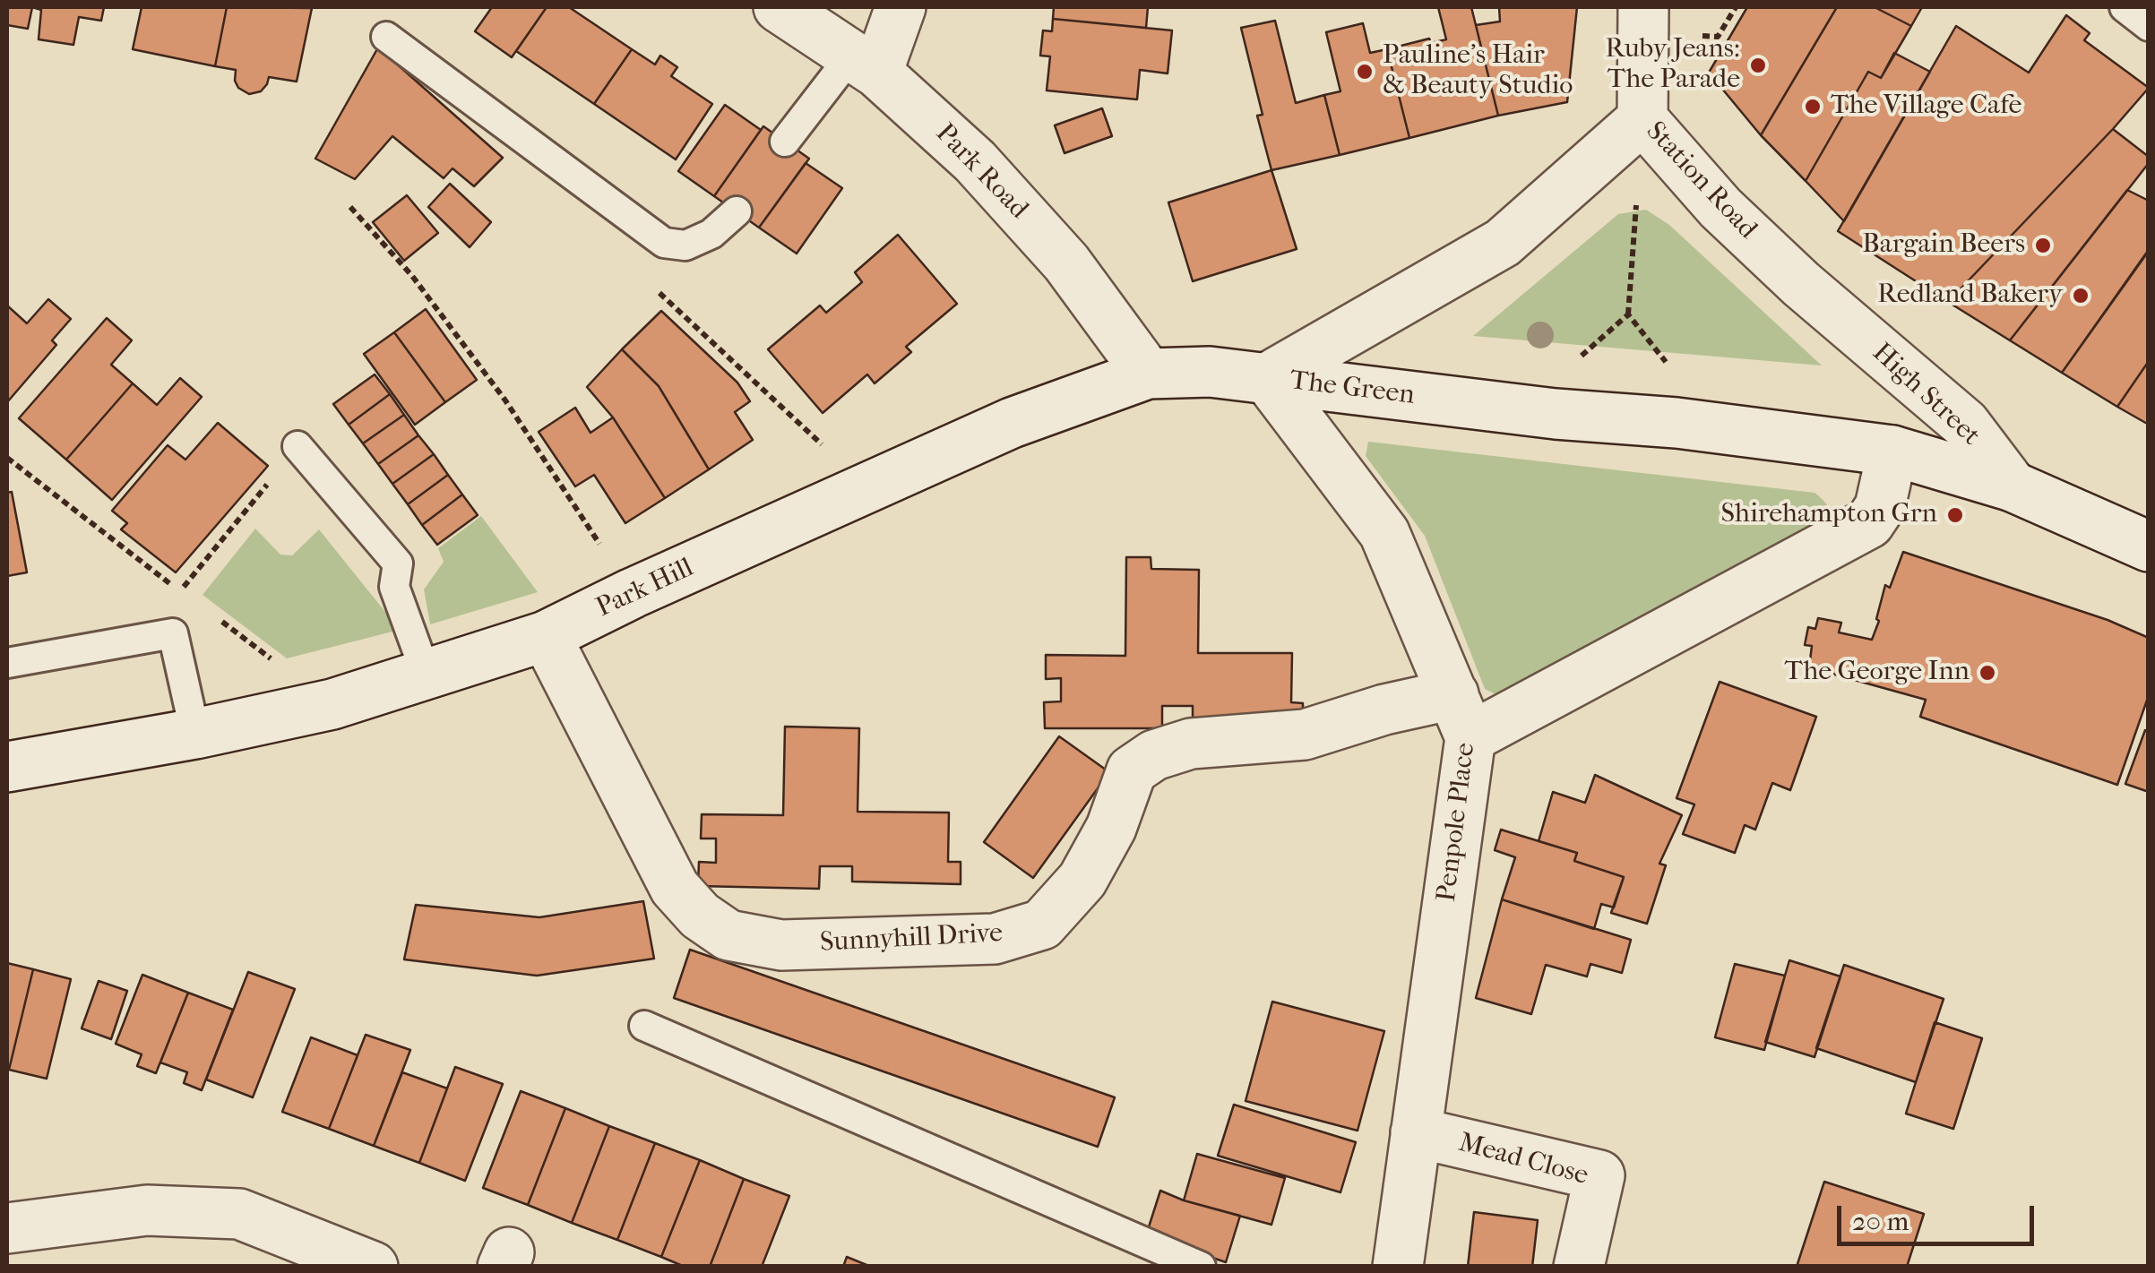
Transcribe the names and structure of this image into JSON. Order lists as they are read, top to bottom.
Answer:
{
  "streets": {
    "street": [
      "Park Road",
      "Station Road",
      "The Green",
      "High Street",
      "Park Hill",
      "Penpole Place",
      "Sunnyhill Drive",
      "Mead Close"
    ]
  },
  "crossings": [
    ["Park Road", "Park Hill"],
    ["Station Road", "The Green"],
    ["Station Road", "High Street"],
    ["The Green", "High Street"],
    ["The Green", "Park Hill"],
    ["Park Hill", "Sunnyhill Drive"],
    ["Penpole Place", "Sunnyhill Drive"],
    ["Penpole Place", "Mead Close"]
  ],
  "places": [
    "Ruby Jeans: The Parade",
    "Pauline's Hair & Beauty Studio",
    "The Village Cafe",
    "Bargain Beers",
    "Redland Bakery",
    "Shirehampton Grn",
    "The George Inn"
  ],
  "scale_bar": "20 m"
}
